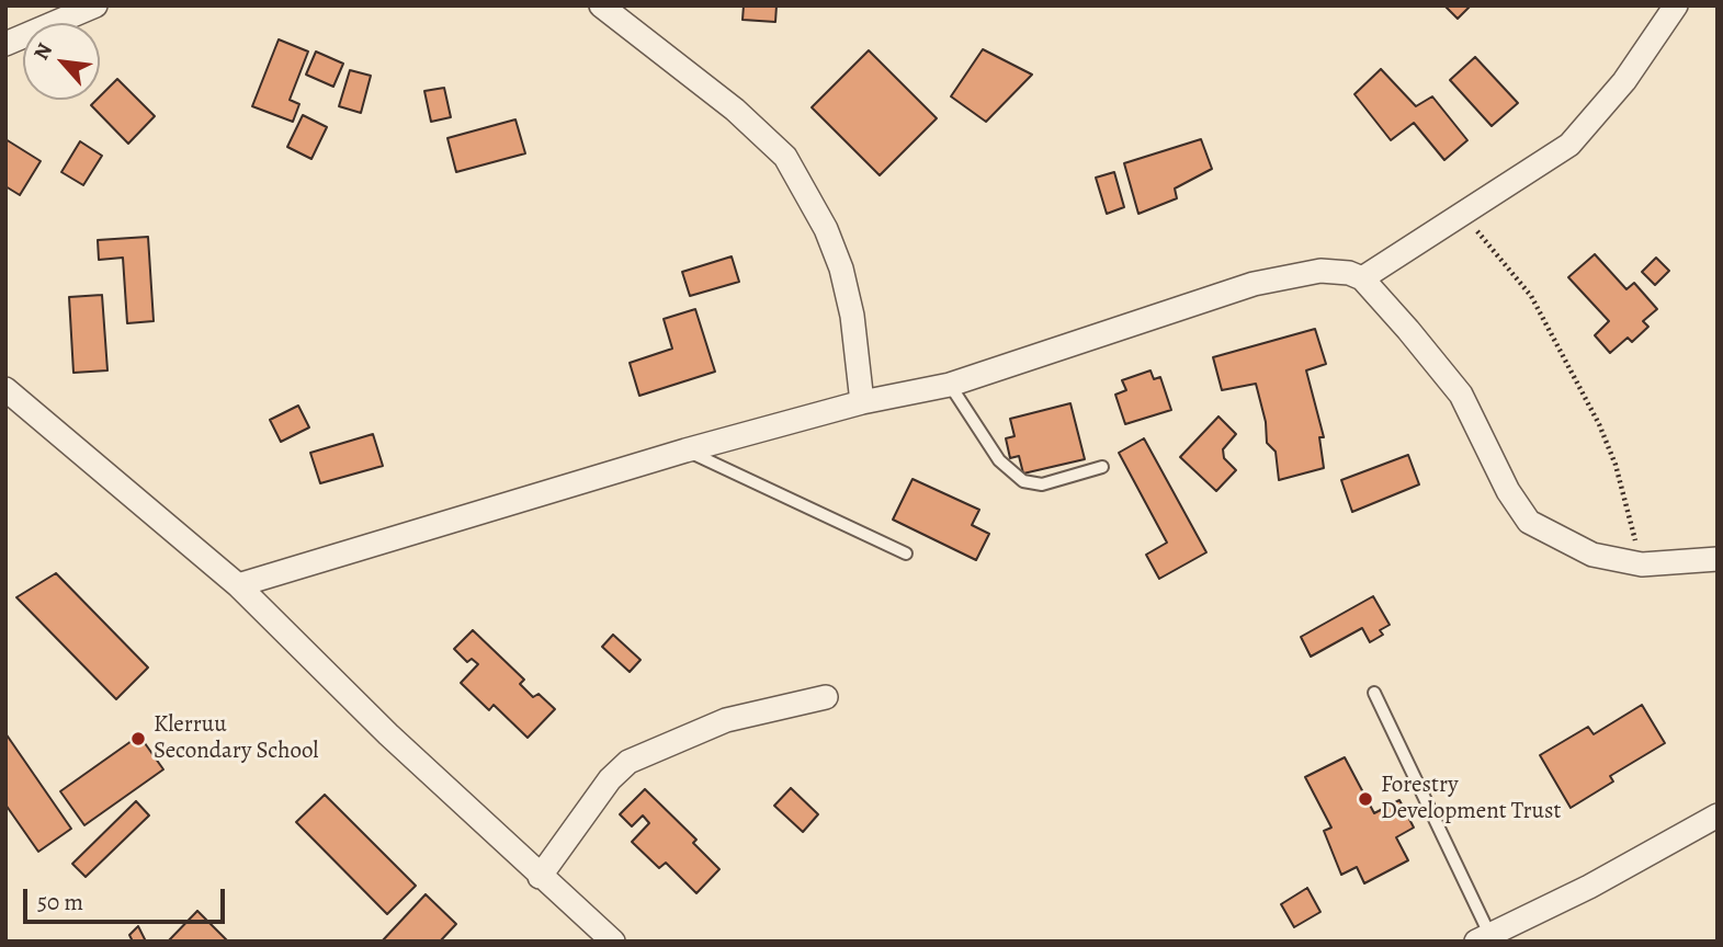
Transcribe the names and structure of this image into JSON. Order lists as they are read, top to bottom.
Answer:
{
  "places": ["Klerruu Secondary School", "Forestry Development Trust"],
  "scale_bar": "50 m",
  "north": "top left"
}
